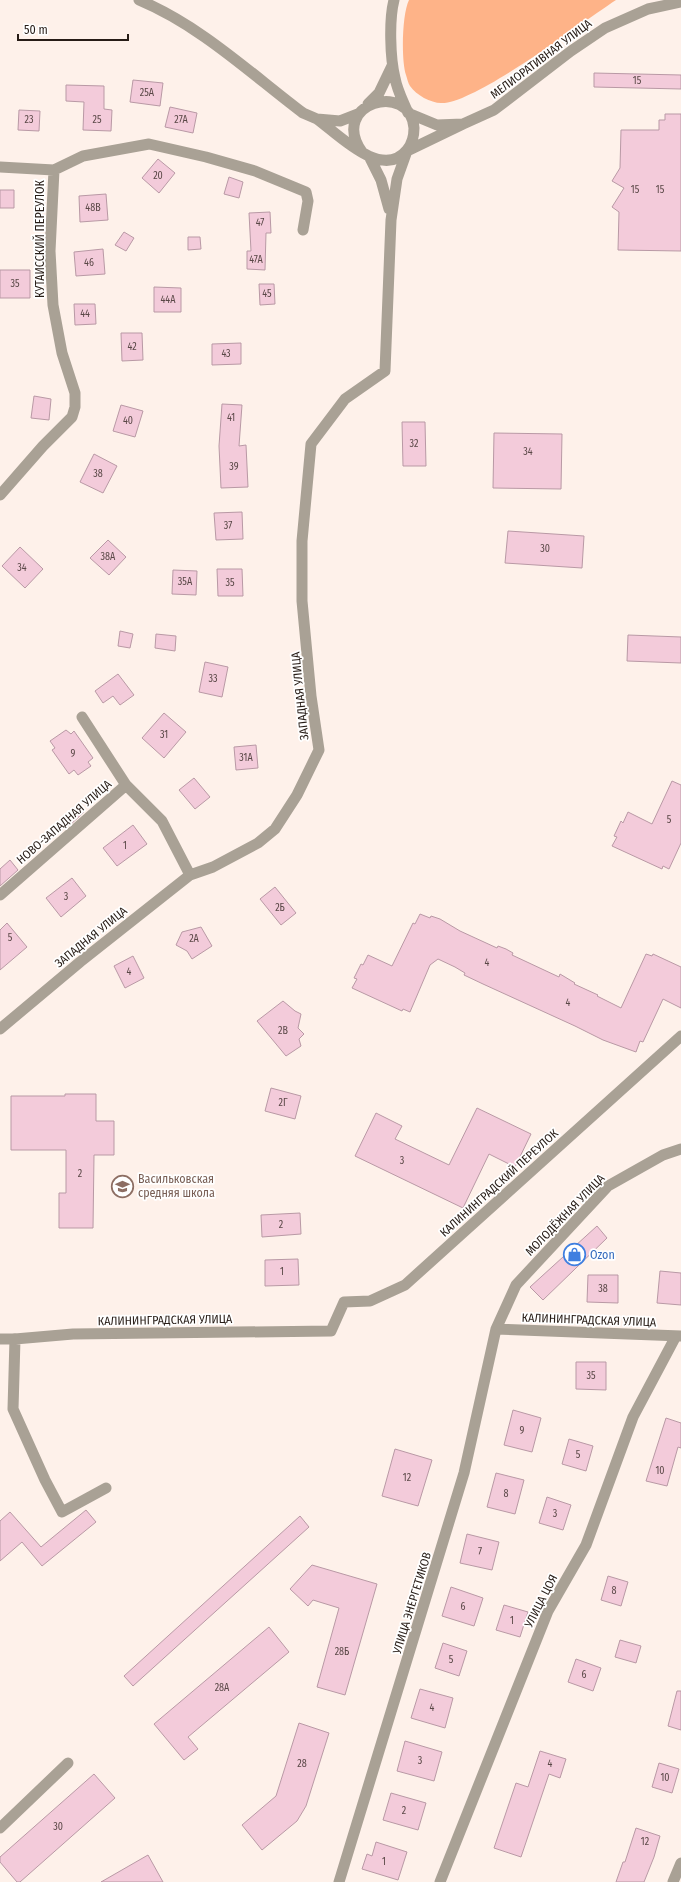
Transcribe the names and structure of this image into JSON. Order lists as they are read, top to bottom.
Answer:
{
  "streets": {
    "street": [
      "МЕЛИОРАТИВНАЯ УЛИЦА",
      "КУТАИССКИЙ ПЕРЕУЛОК",
      "ЗАПАДНАЯ УЛИЦА",
      "НОВО-ЗАПАДНАЯ УЛИЦА",
      "КАЛИНИНГРАДСКИЙ ПЕРЕУЛОК",
      "МОЛОДЁЖНАЯ УЛИЦА",
      "КАЛИНИНГРАДСКАЯ УЛИЦА",
      "УЛИЦА ЦОЯ",
      "УЛИЦА ЭНЕРГЕТИКОВ"
    ]
  },
  "crossings": [
    ["КАЛИНИНГРАДСКИЙ ПЕРЕУЛОК", "КАЛИНИНГРАДСКАЯ УЛИЦА"],
    ["МОЛОДЁЖНАЯ УЛИЦА", "КАЛИНИНГРАДСКАЯ УЛИЦА"],
    ["МОЛОДЁЖНАЯ УЛИЦА", "УЛИЦА ЭНЕРГЕТИКОВ"],
    ["КАЛИНИНГРАДСКАЯ УЛИЦА", "УЛИЦА ЦОЯ"],
    ["КАЛИНИНГРАДСКАЯ УЛИЦА", "УЛИЦА ЭНЕРГЕТИКОВ"]
  ],
  "places": {
    "school or university": ["Васильковская средняя школа"],
    "shop": ["Ozon"]
  },
  "house_numbers": [
    "15",
    "25А",
    "23",
    "25",
    "27А",
    "20",
    "15",
    "15",
    "48В",
    "47",
    "47А",
    "46",
    "35",
    "45",
    "44А",
    "44",
    "42",
    "43",
    "41",
    "40",
    "32",
    "34",
    "39",
    "38",
    "37",
    "30",
    "38А",
    "34",
    "35А",
    "35",
    "33",
    "31",
    "9",
    "31А",
    "5",
    "1",
    "3",
    "2Б",
    "5",
    "2А",
    "4",
    "4",
    "4",
    "2В",
    "2Г",
    "3",
    "2",
    "2",
    "1",
    "38",
    "35",
    "9",
    "5",
    "10",
    "12",
    "8",
    "3",
    "7",
    "8",
    "6",
    "1",
    "28Б",
    "5",
    "6",
    "28А",
    "4",
    "3",
    "28",
    "4",
    "10",
    "2",
    "30",
    "12",
    "1"
  ],
  "scale_bar": "50 m"
}
